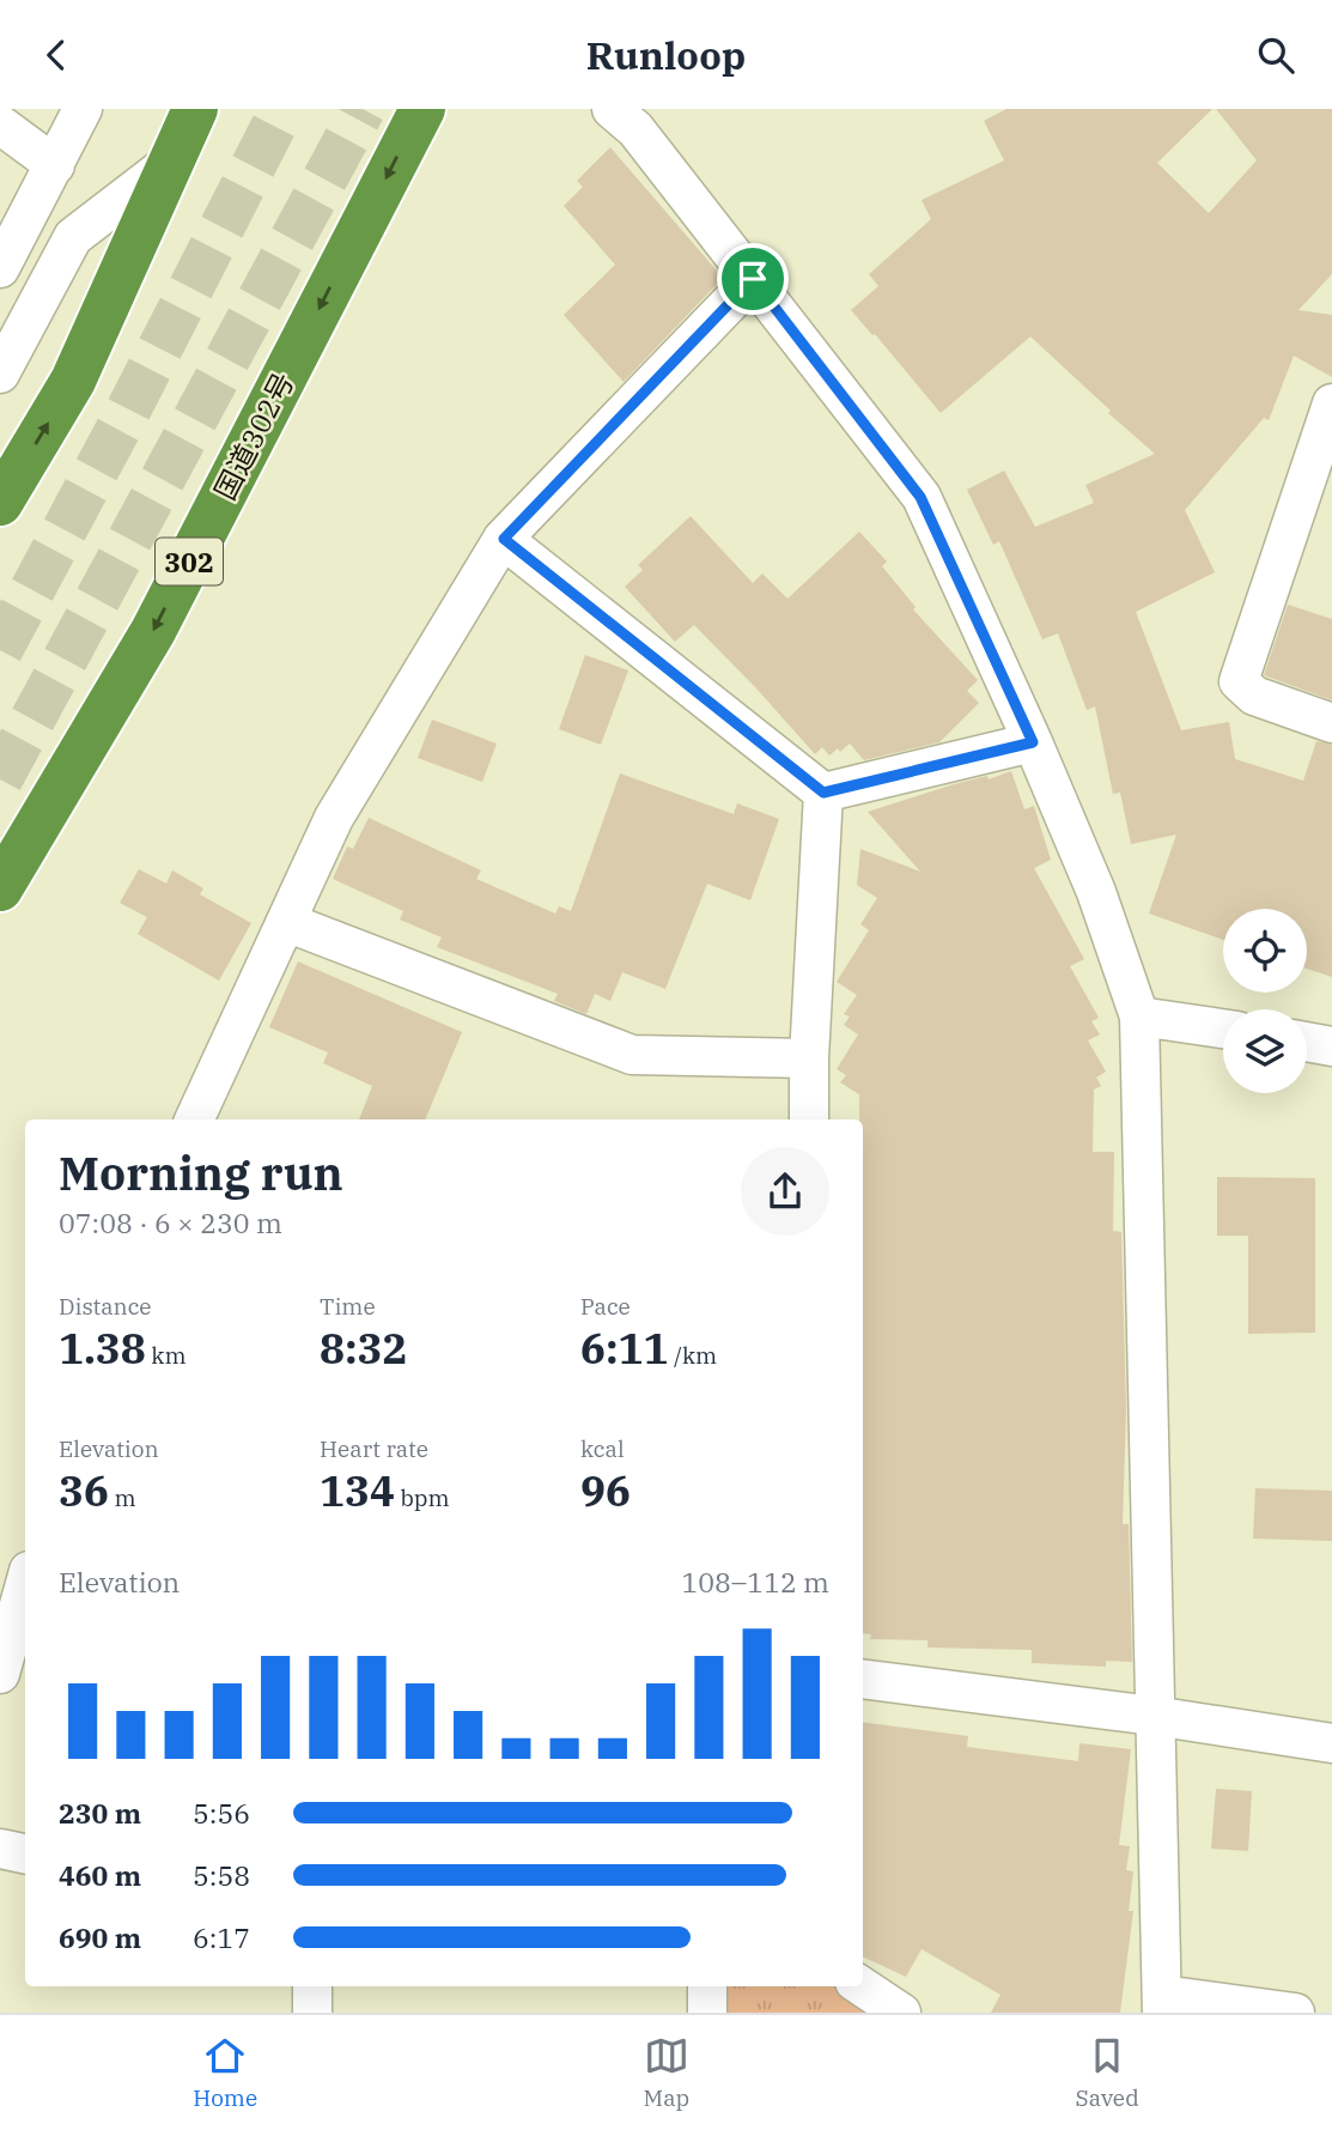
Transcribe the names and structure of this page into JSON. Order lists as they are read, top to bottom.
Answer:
{
  "streets": {
    "highway": ["国道302号", "302"]
  },
  "page": {
    "header": "Runloop",
    "heading": ["Morning run", "07:08 · 6 × 230 m"],
    "stats": [
      ["Distance", "1.38 km"],
      ["Time", "8:32"],
      ["Pace", "6:11 /km"],
      ["Elevation", "36 m"],
      ["Heart rate", "134 bpm"],
      ["kcal", "96"]
    ],
    "chart": ["Elevation", "108–112 m"],
    "list": [
      {
        "name": "230 m",
        "note": "5:56"
      },
      {
        "name": "460 m",
        "note": "5:58"
      },
      {
        "name": "690 m",
        "note": "6:17"
      }
    ],
    "tabs": ["Home", "Map", "Saved"]
  }
}
